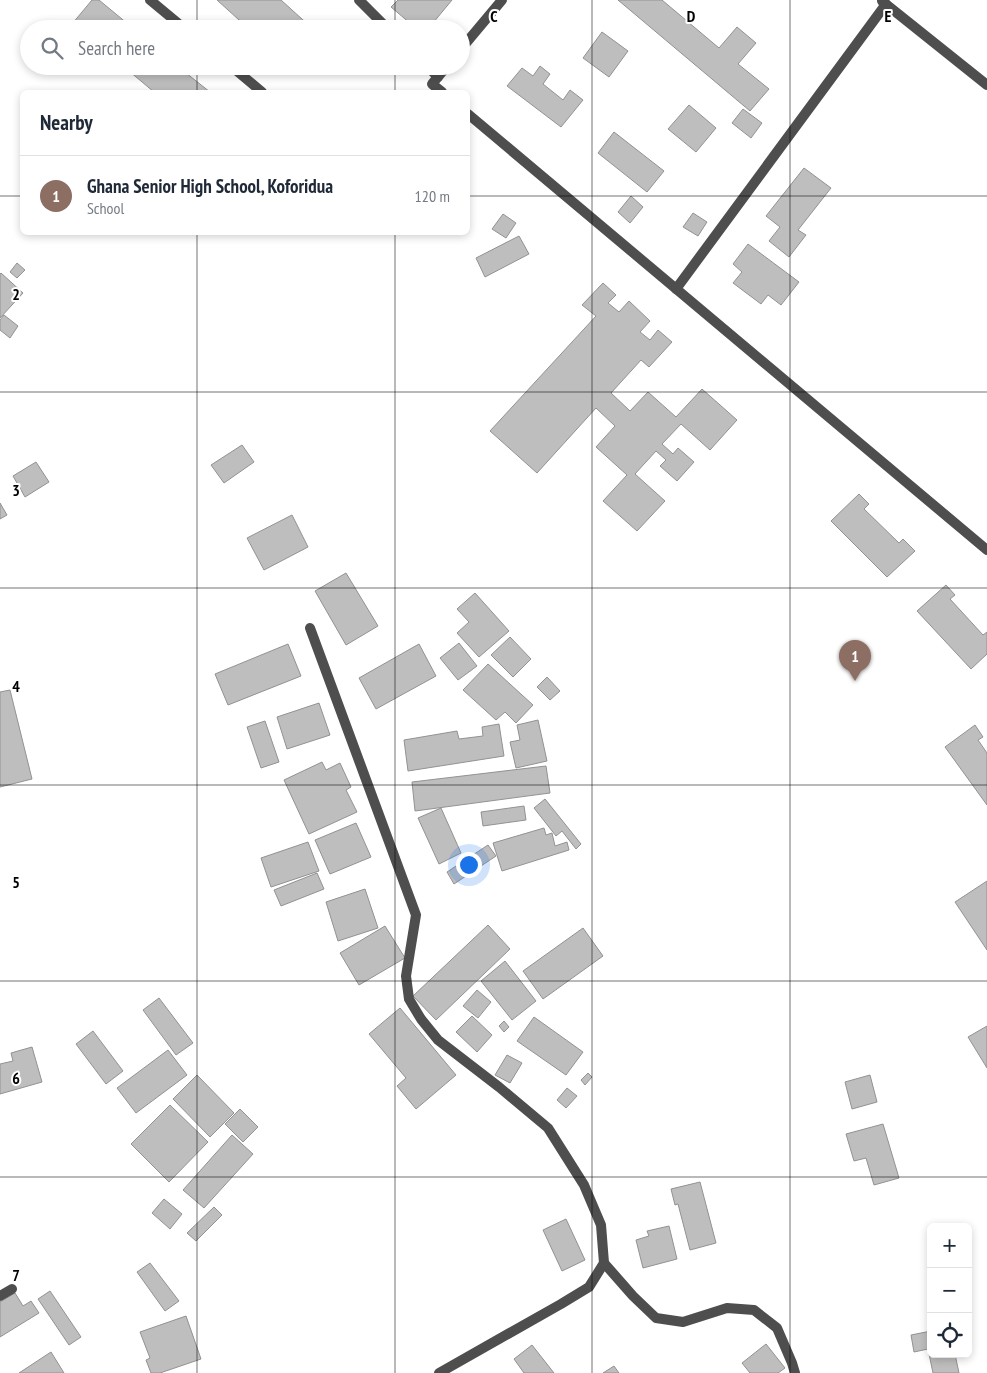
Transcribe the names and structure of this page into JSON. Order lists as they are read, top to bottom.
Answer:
{
  "page": {
    "search": "Search here",
    "heading": "Nearby",
    "list": [
      {
        "mark": "1",
        "name": "Ghana Senior High School, Koforidua",
        "note": "School",
        "value": "120 m"
      }
    ],
    "pins": "1",
    "map_buttons": ["+", "−"]
  },
  "grid": {
    "columns": ["C", "D", "E"],
    "rows": [
      "2",
      "3",
      "4",
      "5",
      "6",
      "7"
    ]
  }
}
